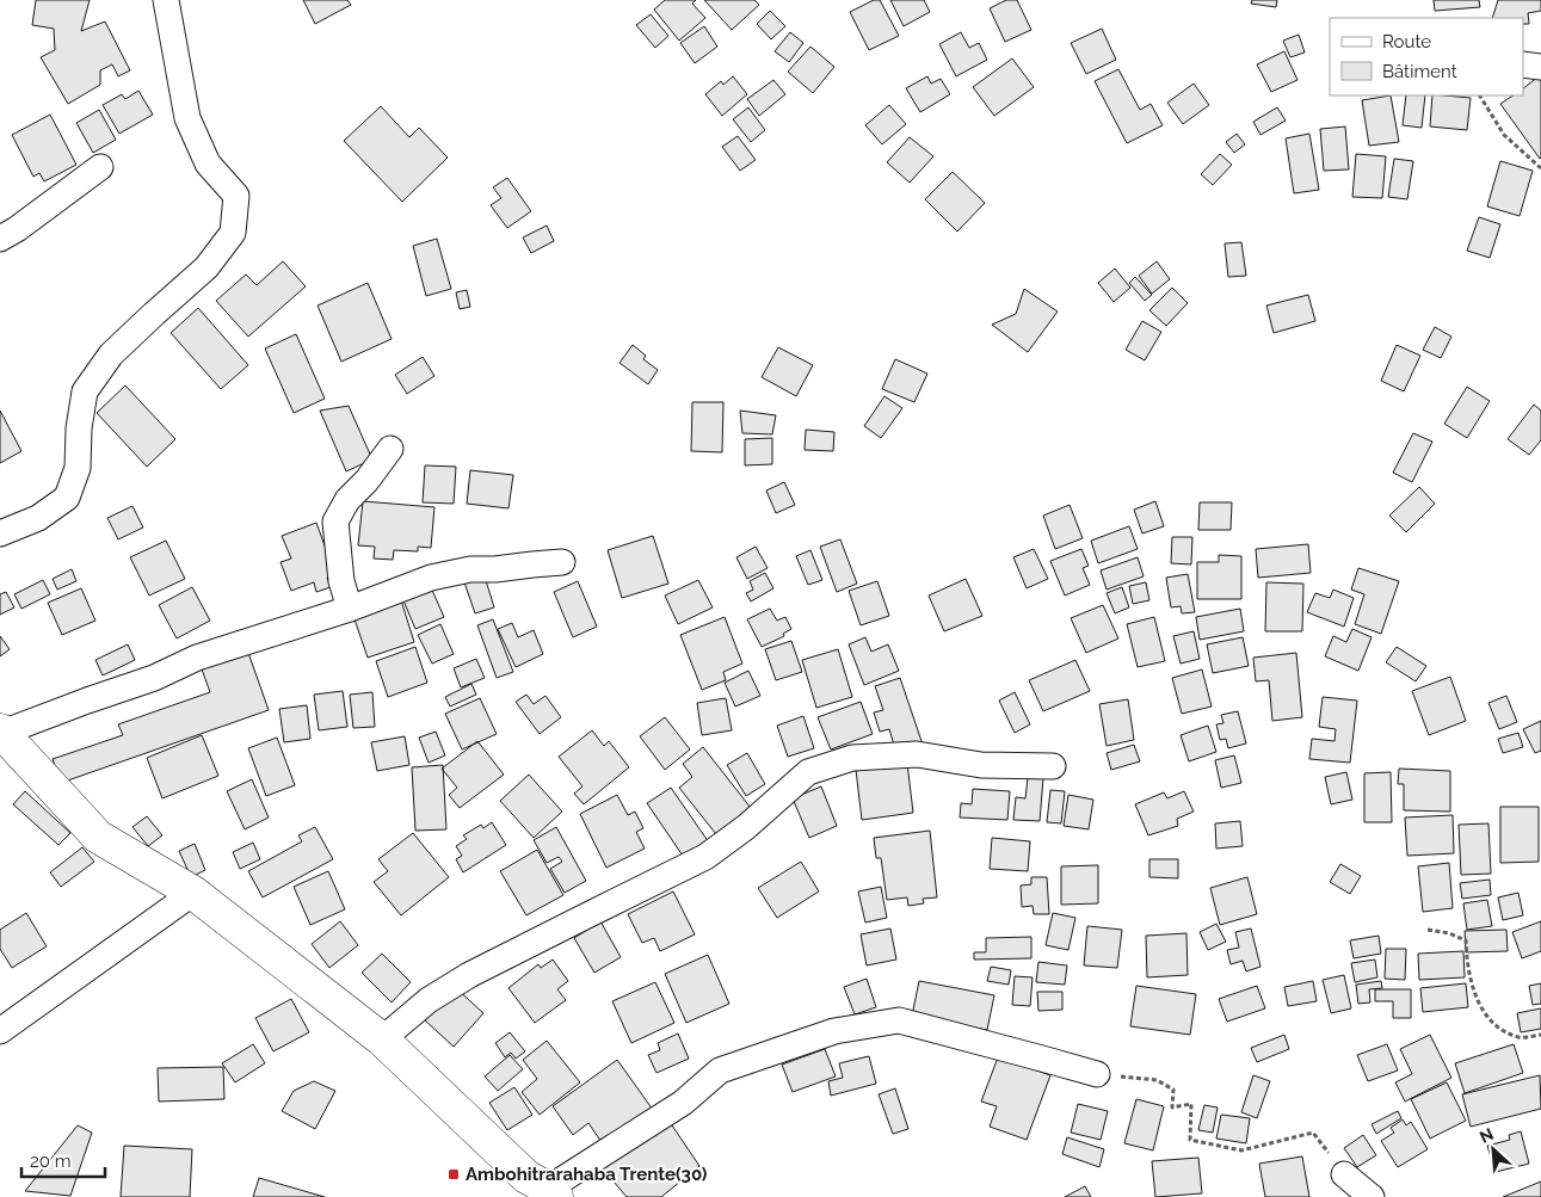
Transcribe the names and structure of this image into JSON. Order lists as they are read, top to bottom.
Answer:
{
  "places": {
    "transit": ["Ambohitrarahaba Trente(30)"]
  },
  "legend": ["Route", "Bâtiment"],
  "scale_bar": "20 m",
  "north": "top left"
}
